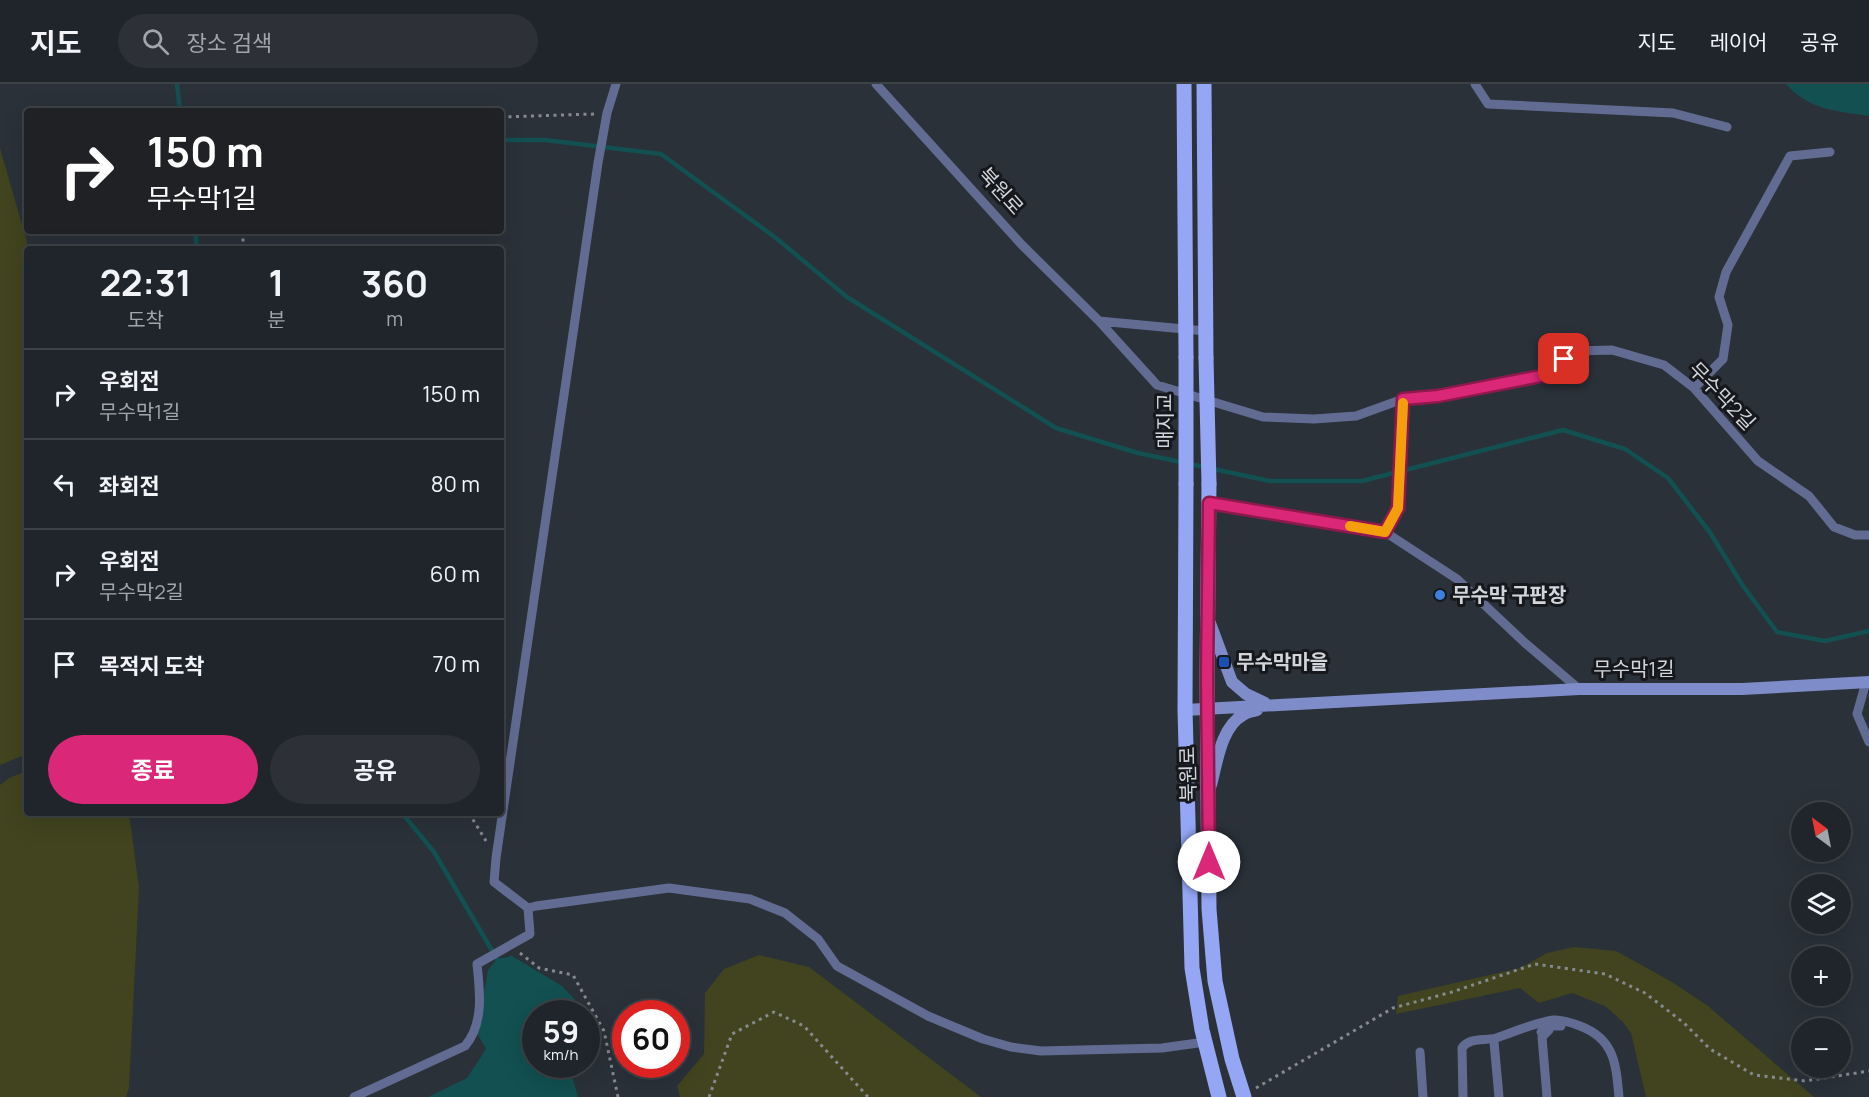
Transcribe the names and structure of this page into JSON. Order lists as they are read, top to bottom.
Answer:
{
  "streets": {
    "main road": ["북원로", "매지교"],
    "street": ["무수막1길"],
    "lane": ["무수막2길"]
  },
  "crossings": [
    ["북원로", "무수막2길"],
    ["북원로", "매지교"],
    ["북원로", "무수막1길"]
  ],
  "places": {
    "other": ["무수막 구판장"],
    "transit": ["무수막마을"]
  },
  "north": "top left",
  "page": {
    "header": "지도",
    "search": "장소 검색",
    "nav": ["지도", "레이어", "공유"],
    "turn": ["150 m", "무수막1길"],
    "eta": [
      "22:31",
      "도착",
      "1",
      "분",
      "360",
      "m"
    ],
    "list": [
      {
        "name": "우회전",
        "note": "무수막1길",
        "value": "150 m"
      },
      {
        "name": "좌회전",
        "value": "80 m"
      },
      {
        "name": "우회전",
        "note": "무수막2길",
        "value": "60 m"
      },
      {
        "name": "목적지 도착",
        "value": "70 m"
      }
    ],
    "buttons": ["종료", "공유"],
    "map_buttons": ["+", "−"],
    "speed": "59 km/h",
    "limit": "60"
  }
}
